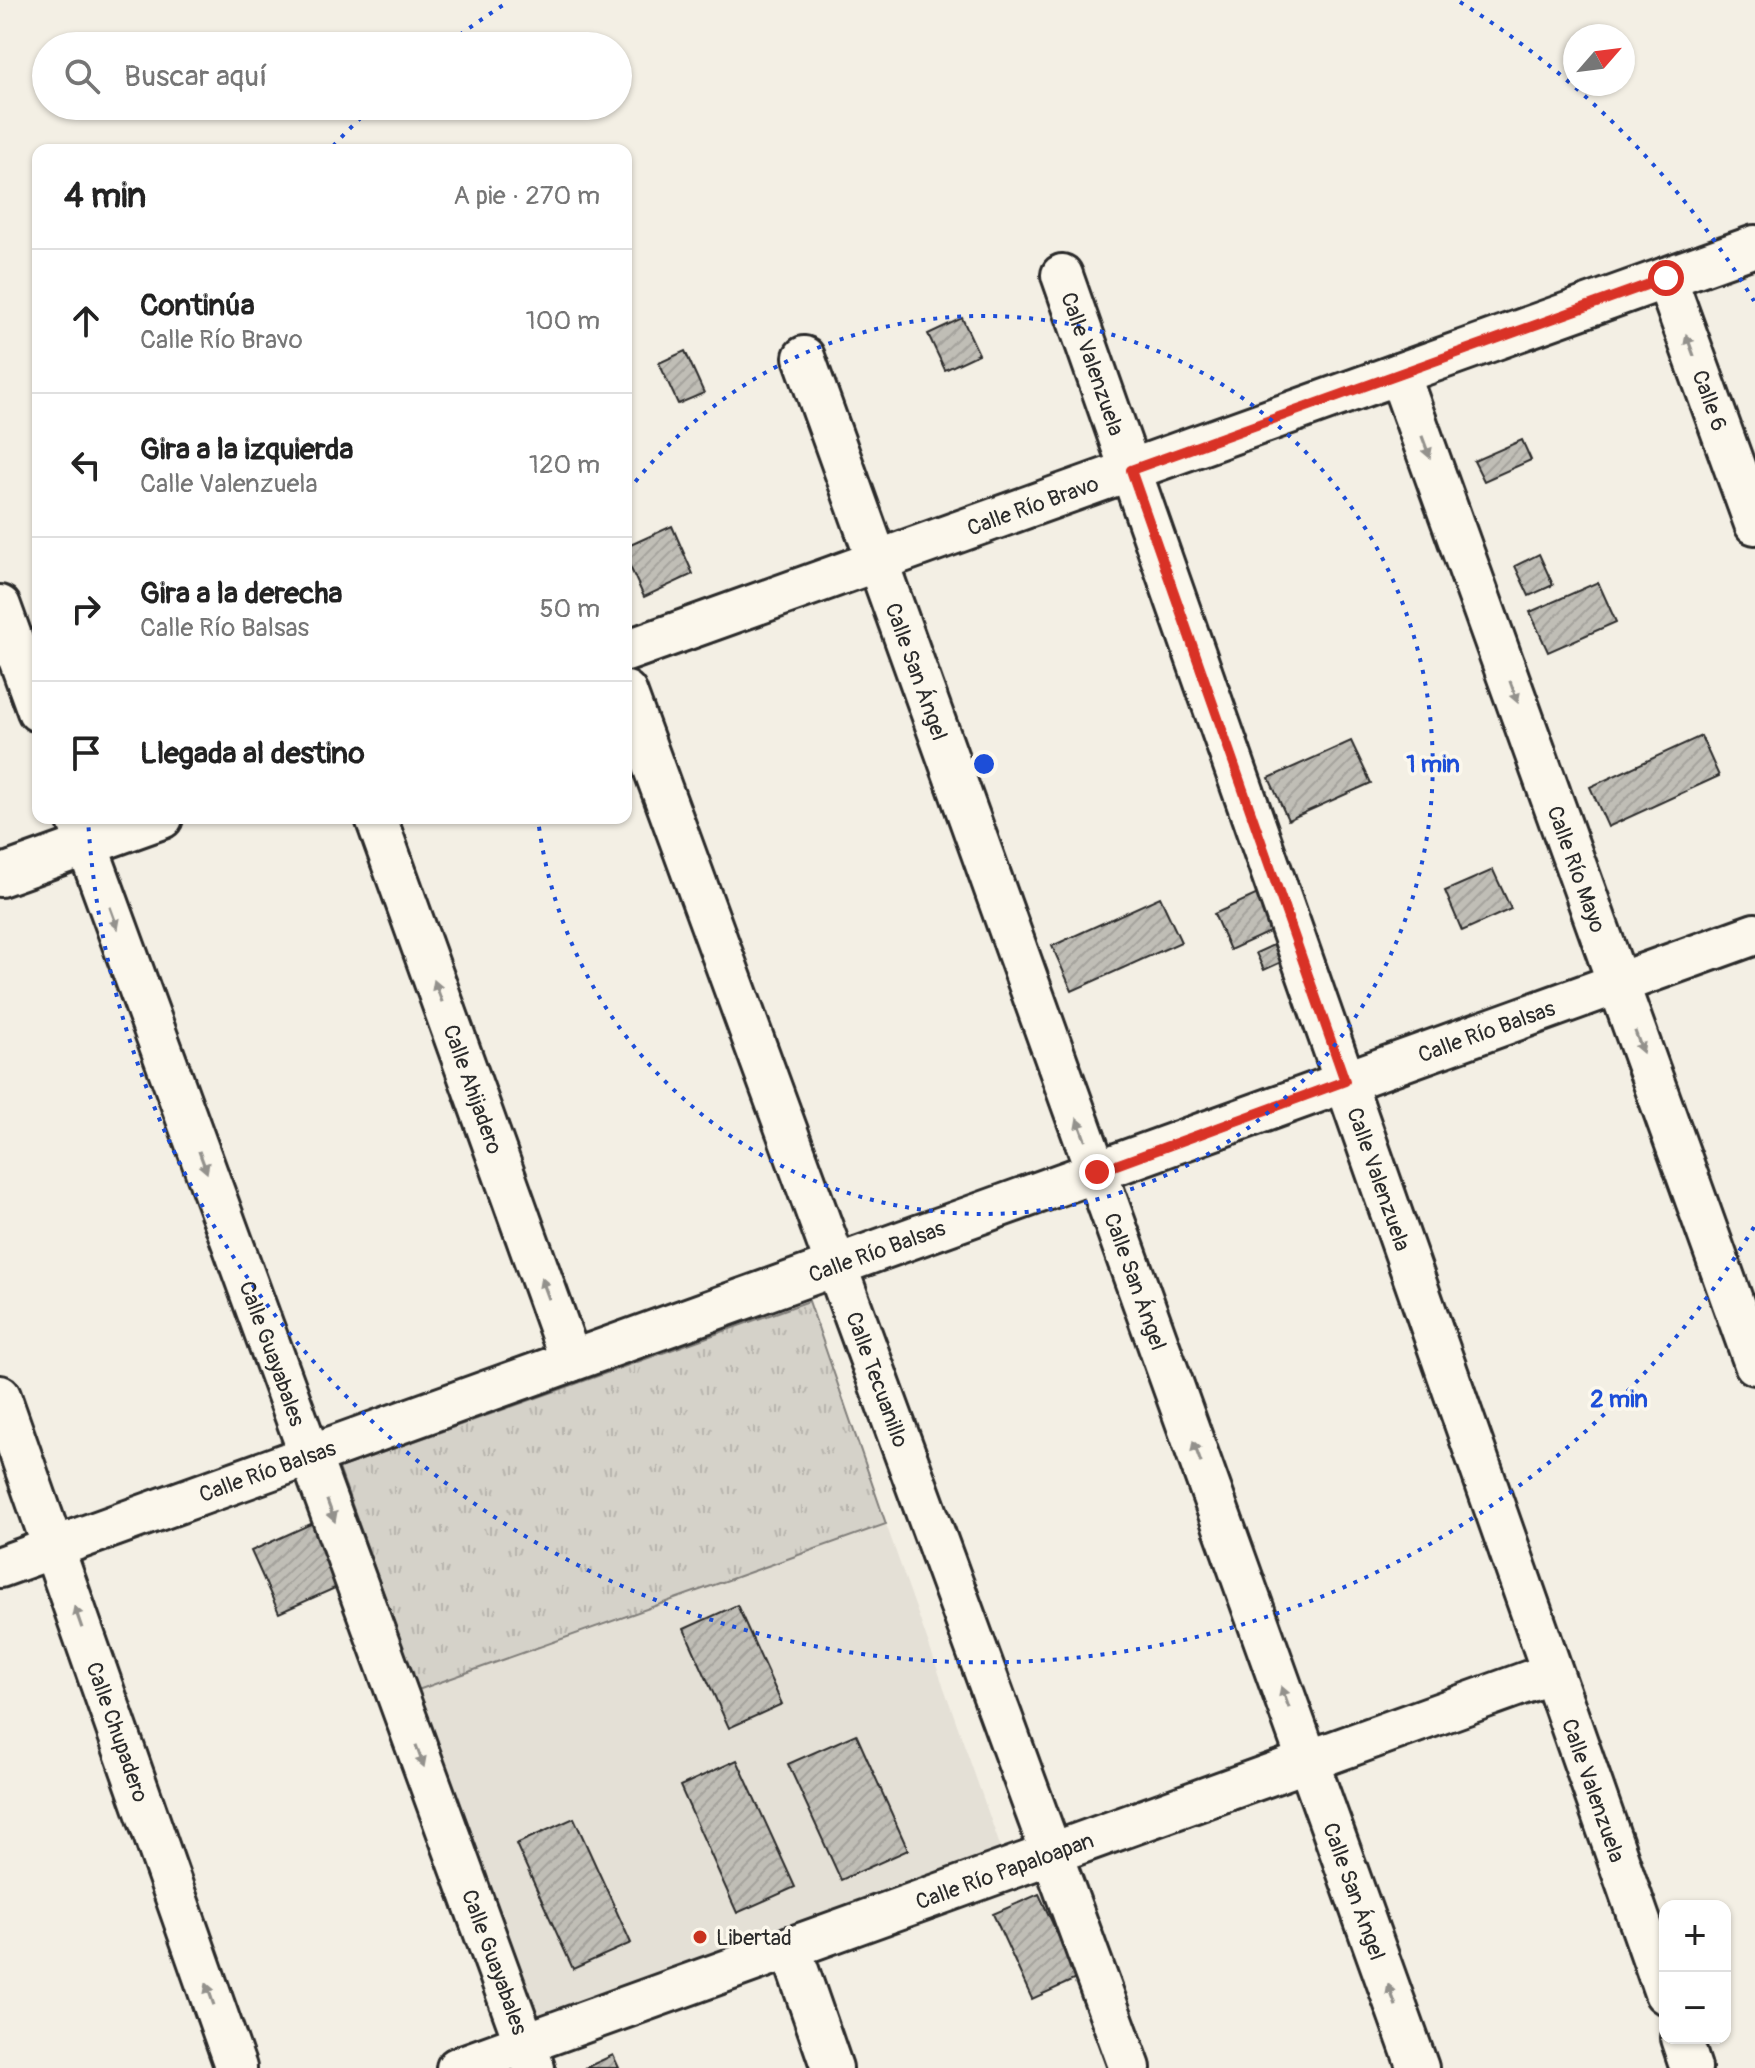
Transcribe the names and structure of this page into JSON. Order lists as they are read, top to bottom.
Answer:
{
  "streets": {
    "street": [
      "Calle Valenzuela",
      "Calle 6",
      "Calle Río Bravo",
      "Calle San Ángel",
      "Calle Río Mayo",
      "Calle Río Balsas",
      "Calle Ahijadero",
      "Calle Guayabales",
      "Calle Tecuanillo",
      "Calle Chupadero",
      "Calle Río Papaloapan"
    ]
  },
  "crossings": [
    ["Calle Valenzuela", "Calle Río Bravo"],
    ["Calle Valenzuela", "Calle Río Balsas"],
    ["Calle Valenzuela", "Calle Río Papaloapan"],
    ["Calle 6", "Calle Río Bravo"],
    ["Calle Río Bravo", "Calle San Ángel"],
    ["Calle Río Bravo", "Calle Río Mayo"],
    ["Calle San Ángel", "Calle Río Balsas"],
    ["Calle San Ángel", "Calle Río Papaloapan"],
    ["Calle Río Mayo", "Calle Río Balsas"],
    ["Calle Río Balsas", "Calle Ahijadero"],
    ["Calle Río Balsas", "Calle Guayabales"],
    ["Calle Río Balsas", "Calle Tecuanillo"],
    ["Calle Río Balsas", "Calle Chupadero"],
    ["Calle Guayabales", "Calle Río Papaloapan"],
    ["Calle Tecuanillo", "Calle Río Papaloapan"]
  ],
  "one_way": [
    "Calle 6",
    "Calle San Ángel",
    "Calle Río Mayo",
    "Calle Ahijadero",
    "Calle Guayabales",
    "Calle Chupadero"
  ],
  "places": ["Libertad"],
  "north": "top right",
  "page": {
    "search": "Buscar aquí",
    "heading": ["4 min", "A pie · 270 m"],
    "list": [
      ["Continúa", "Calle Río Bravo", "100 m"],
      ["Gira a la izquierda", "Calle Valenzuela", "120 m"],
      ["Gira a la derecha", "Calle Río Balsas", "50 m"],
      "Llegada al destino"
    ],
    "map_buttons": ["+", "−"]
  },
  "rings": ["1 min", "2 min"]
}
